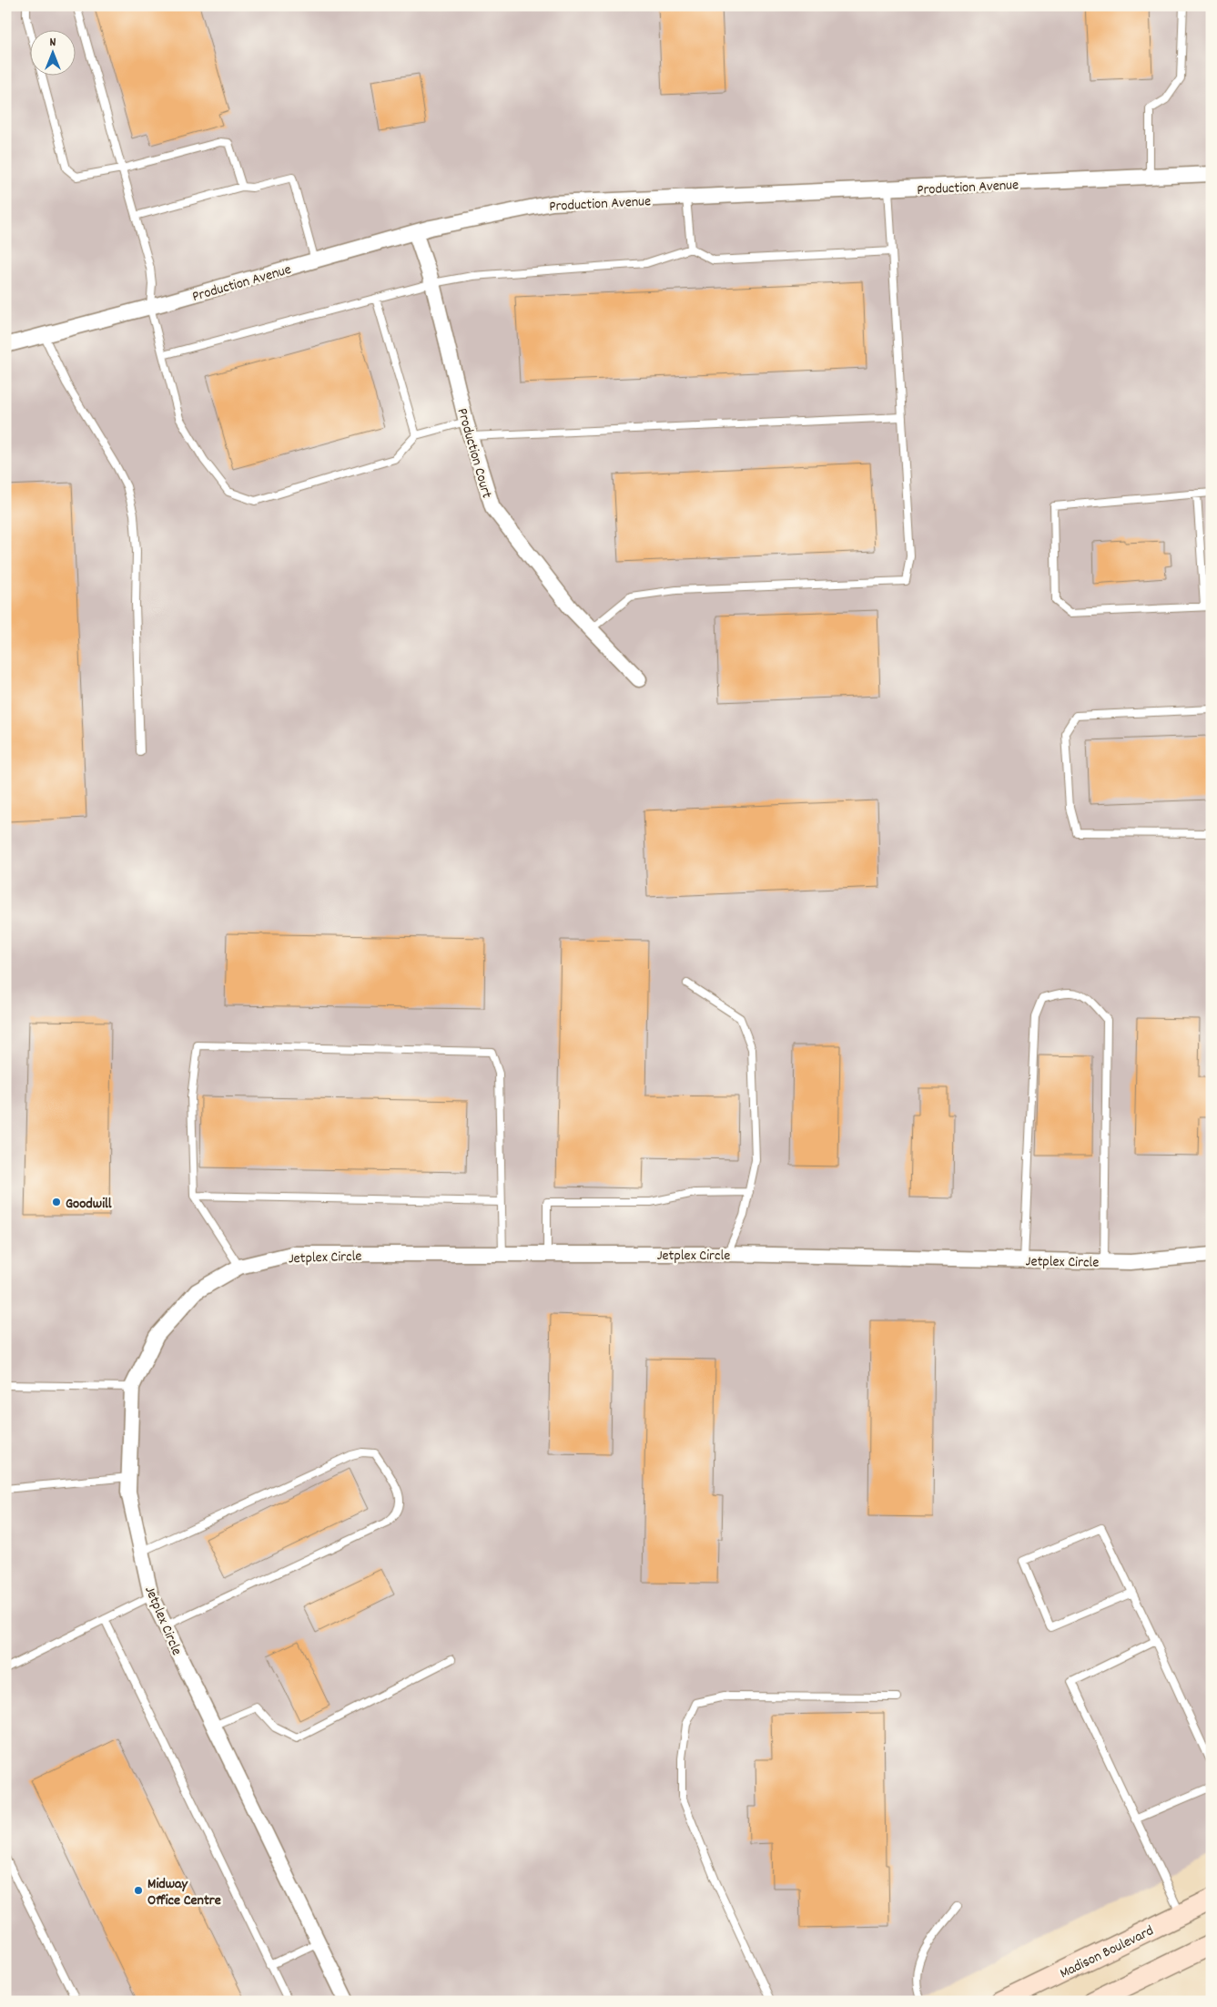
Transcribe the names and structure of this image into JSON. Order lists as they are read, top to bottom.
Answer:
{
  "streets": {
    "main road": ["Madison Boulevard"],
    "street": ["Production Avenue", "Production Court", "Jetplex Circle"]
  },
  "crossings": [
    ["Production Avenue", "Production Court"]
  ],
  "places": ["Goodwill", "Midway Office Centre"],
  "north": "top"
}
